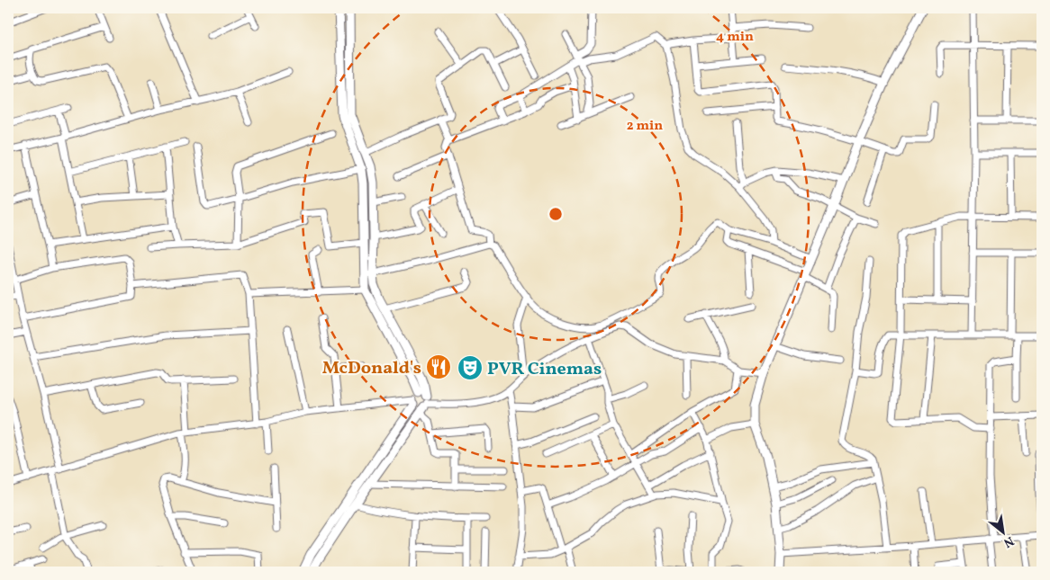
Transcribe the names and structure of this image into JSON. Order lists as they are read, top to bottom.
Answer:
{
  "places": {
    "restaurant": ["McDonald's"],
    "theatre": ["PVR Cinemas"]
  },
  "north": "bottom right",
  "rings": ["4 min", "2 min"]
}
